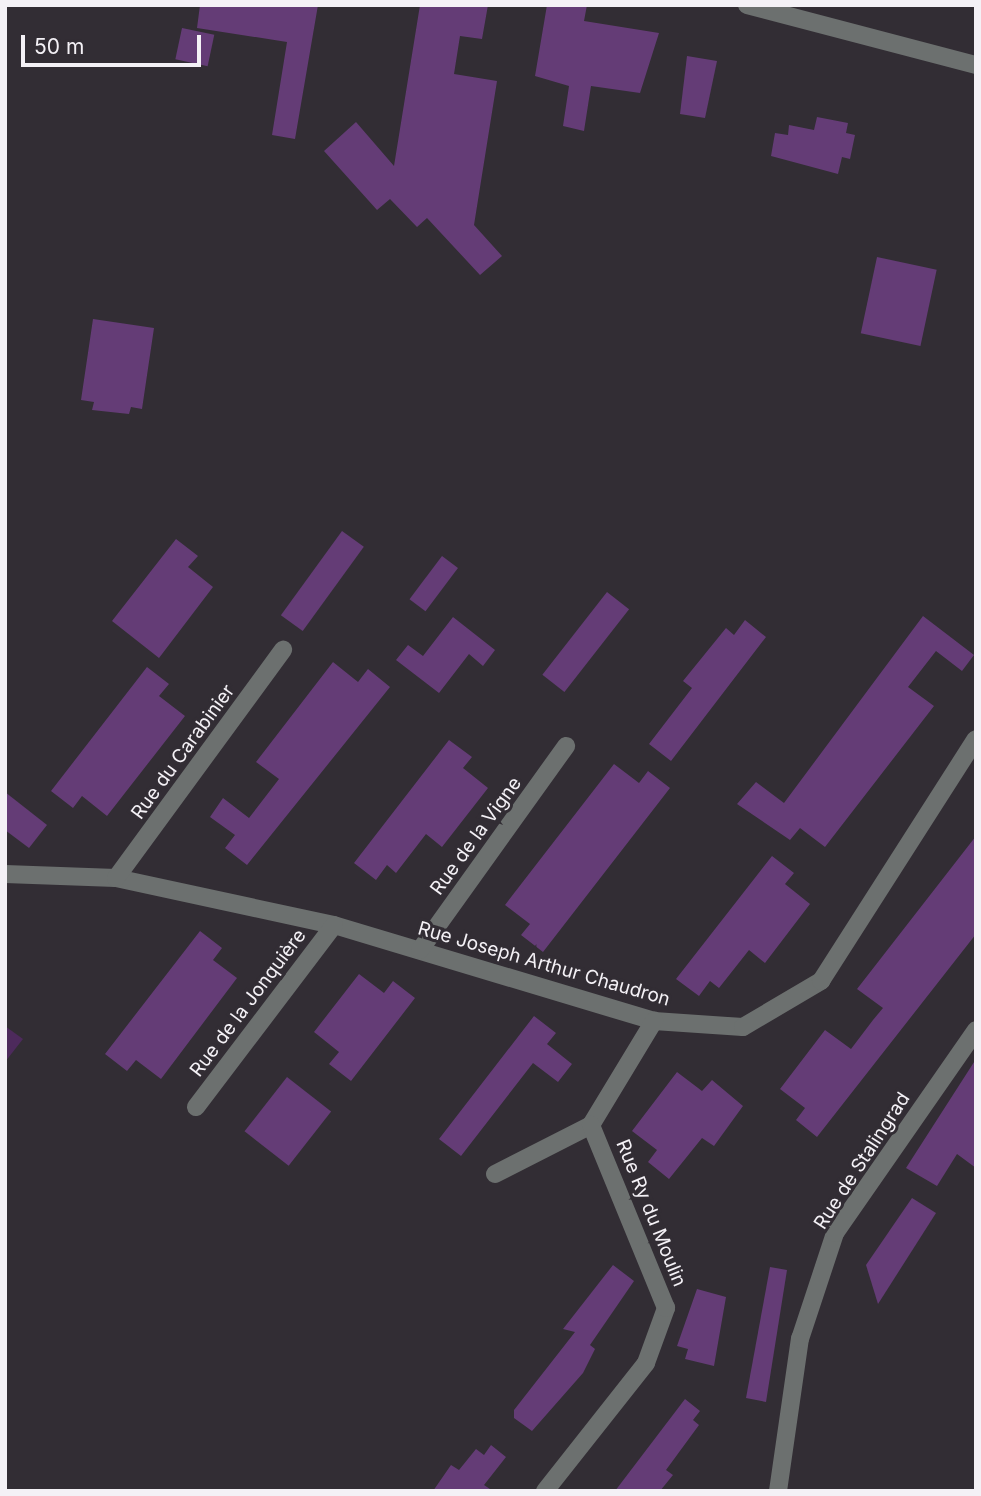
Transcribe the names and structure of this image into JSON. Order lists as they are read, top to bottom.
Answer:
{
  "streets": {
    "street": [
      "Rue du Carabinier",
      "Rue de la Vigne",
      "Rue Joseph Arthur Chaudron",
      "Rue de la Jonquière",
      "Rue de Stalingrad",
      "Rue Ry du Moulin"
    ]
  },
  "crossings": [
    ["Rue du Carabinier", "Rue Joseph Arthur Chaudron"],
    ["Rue de la Vigne", "Rue Joseph Arthur Chaudron"],
    ["Rue Joseph Arthur Chaudron", "Rue de la Jonquière"]
  ],
  "scale_bar": "50 m"
}
